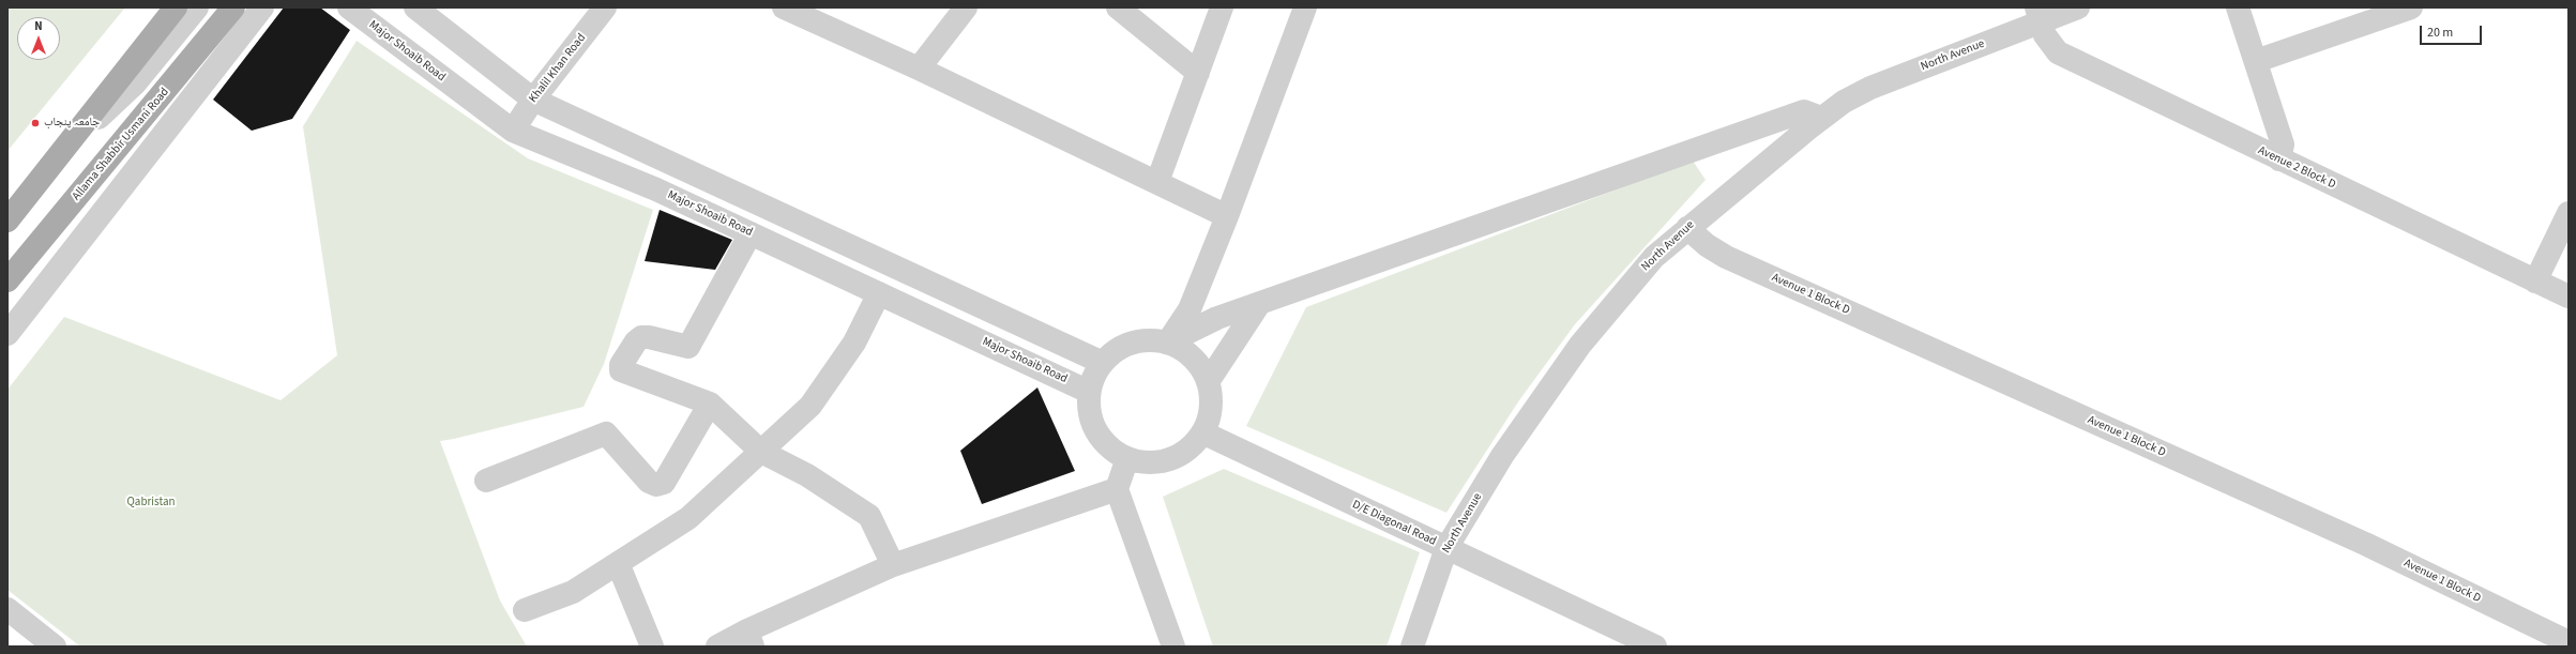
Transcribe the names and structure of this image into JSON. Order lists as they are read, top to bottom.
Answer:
{
  "streets": {
    "main road": ["Allama Shabbir Usmani Road"],
    "street": [
      "Major Shoaib Road",
      "North Avenue",
      "Khalil Khan Road",
      "Avenue 2 Block D",
      "Avenue 1 Block D",
      "D/E Diagonal Road"
    ]
  },
  "crossings": [
    ["Major Shoaib Road", "Khalil Khan Road"],
    ["Major Shoaib Road", "D/E Diagonal Road"],
    ["North Avenue", "Avenue 2 Block D"],
    ["North Avenue", "Avenue 1 Block D"],
    ["North Avenue", "D/E Diagonal Road"]
  ],
  "parks": ["Qabristan"],
  "places": ["جامعہ پنجاب"],
  "scale_bar": "20 m",
  "north": "top"
}
